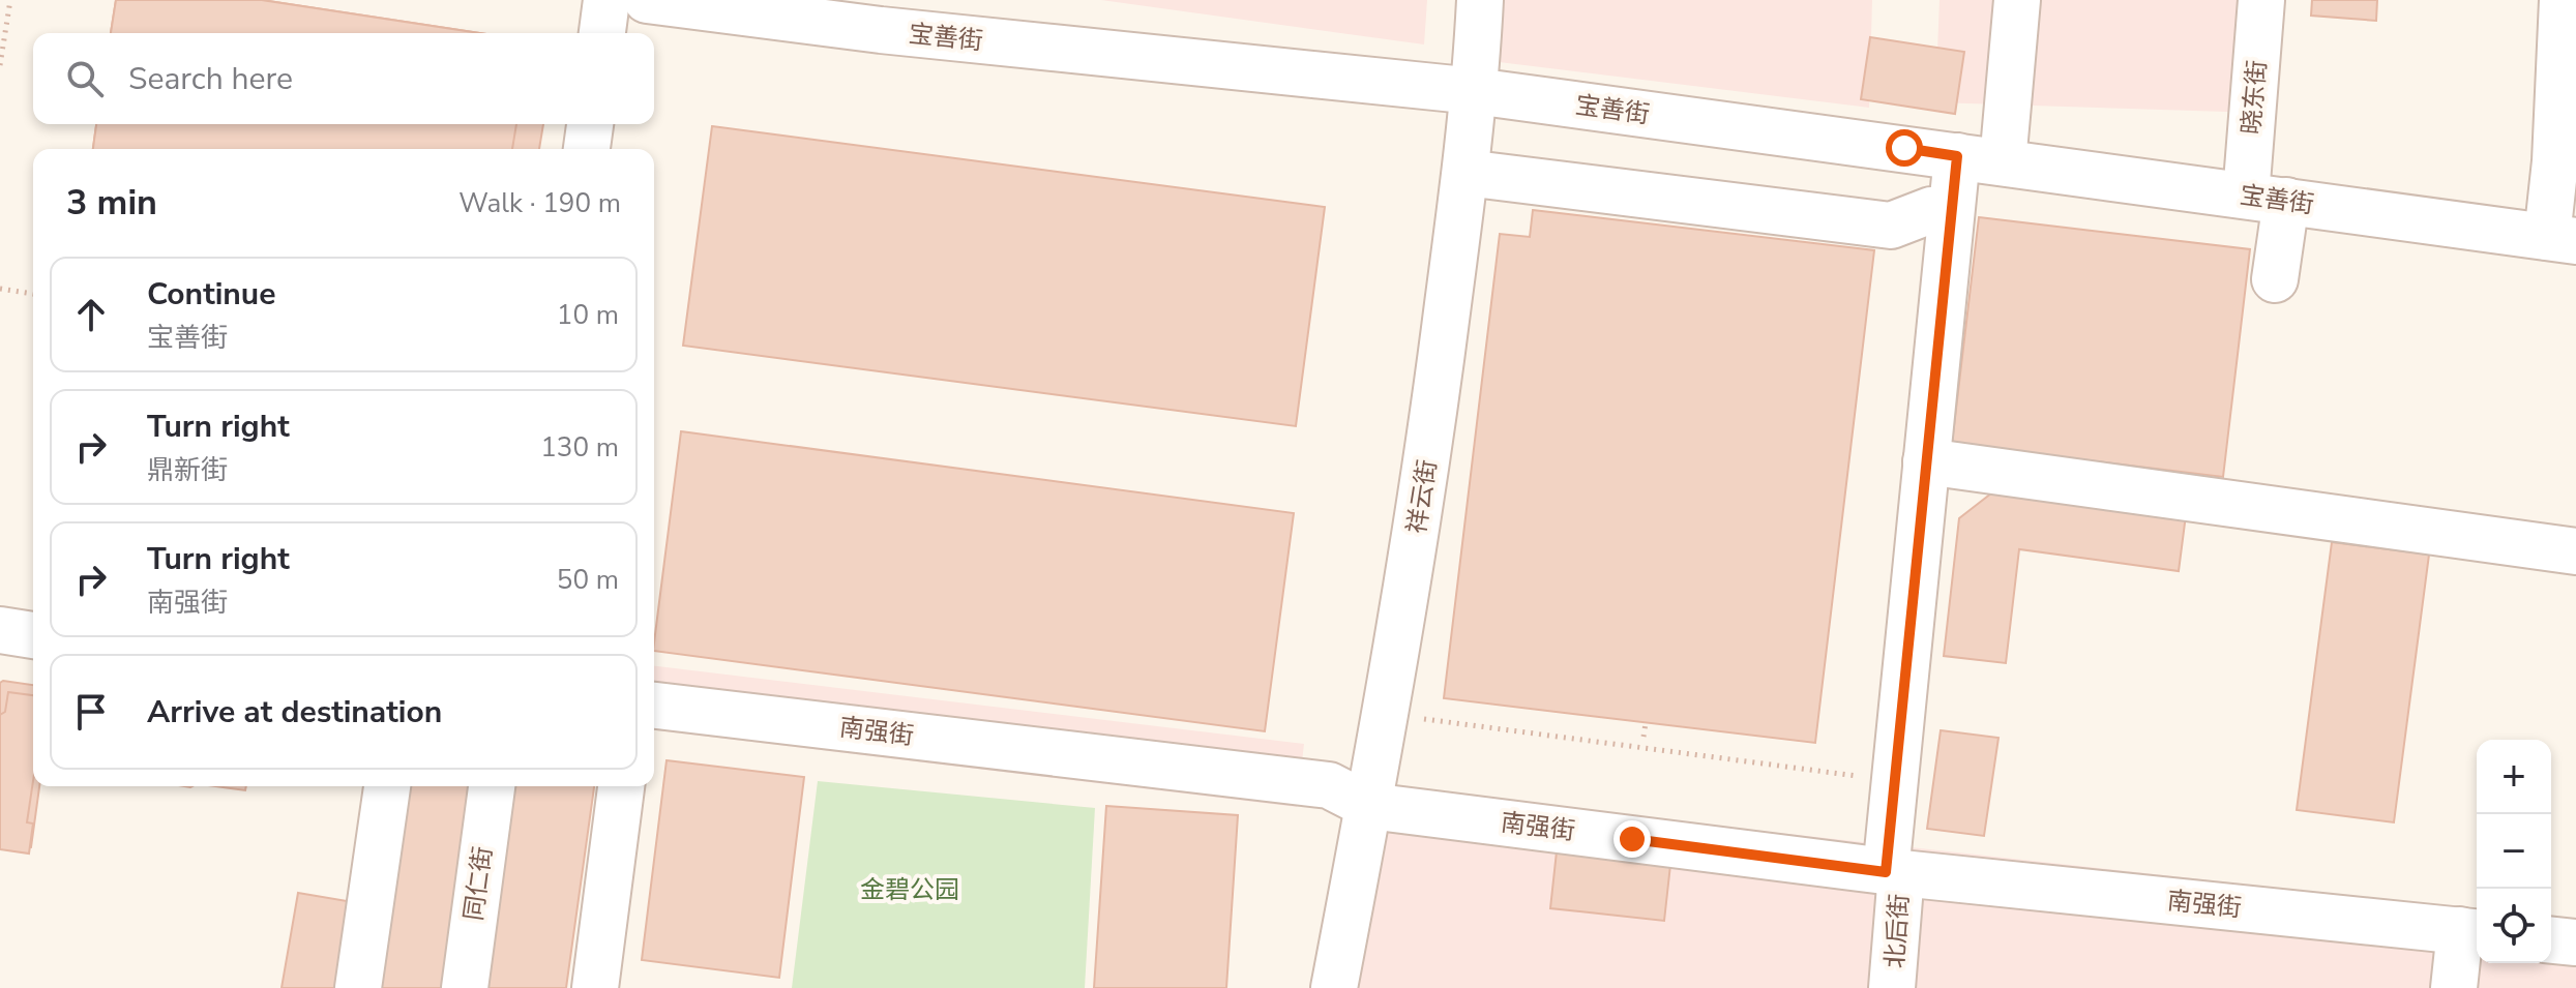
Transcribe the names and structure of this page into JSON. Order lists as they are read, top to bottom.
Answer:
{
  "streets": {
    "street": [
      "宝善街",
      "晓东街",
      "祥云街",
      "南强街",
      "同仁街",
      "北后街"
    ]
  },
  "crossings": [
    ["宝善街", "晓东街"],
    ["宝善街", "祥云街"],
    ["宝善街", "北后街"],
    ["祥云街", "南强街"],
    ["南强街", "北后街"]
  ],
  "parks": ["金碧公园"],
  "page": {
    "search": "Search here",
    "heading": ["3 min", "Walk · 190 m"],
    "list": [
      ["Continue", "宝善街", "10 m"],
      ["Turn right", "鼎新街", "130 m"],
      ["Turn right", "南强街", "50 m"],
      "Arrive at destination"
    ],
    "map_buttons": ["+", "−"]
  }
}
